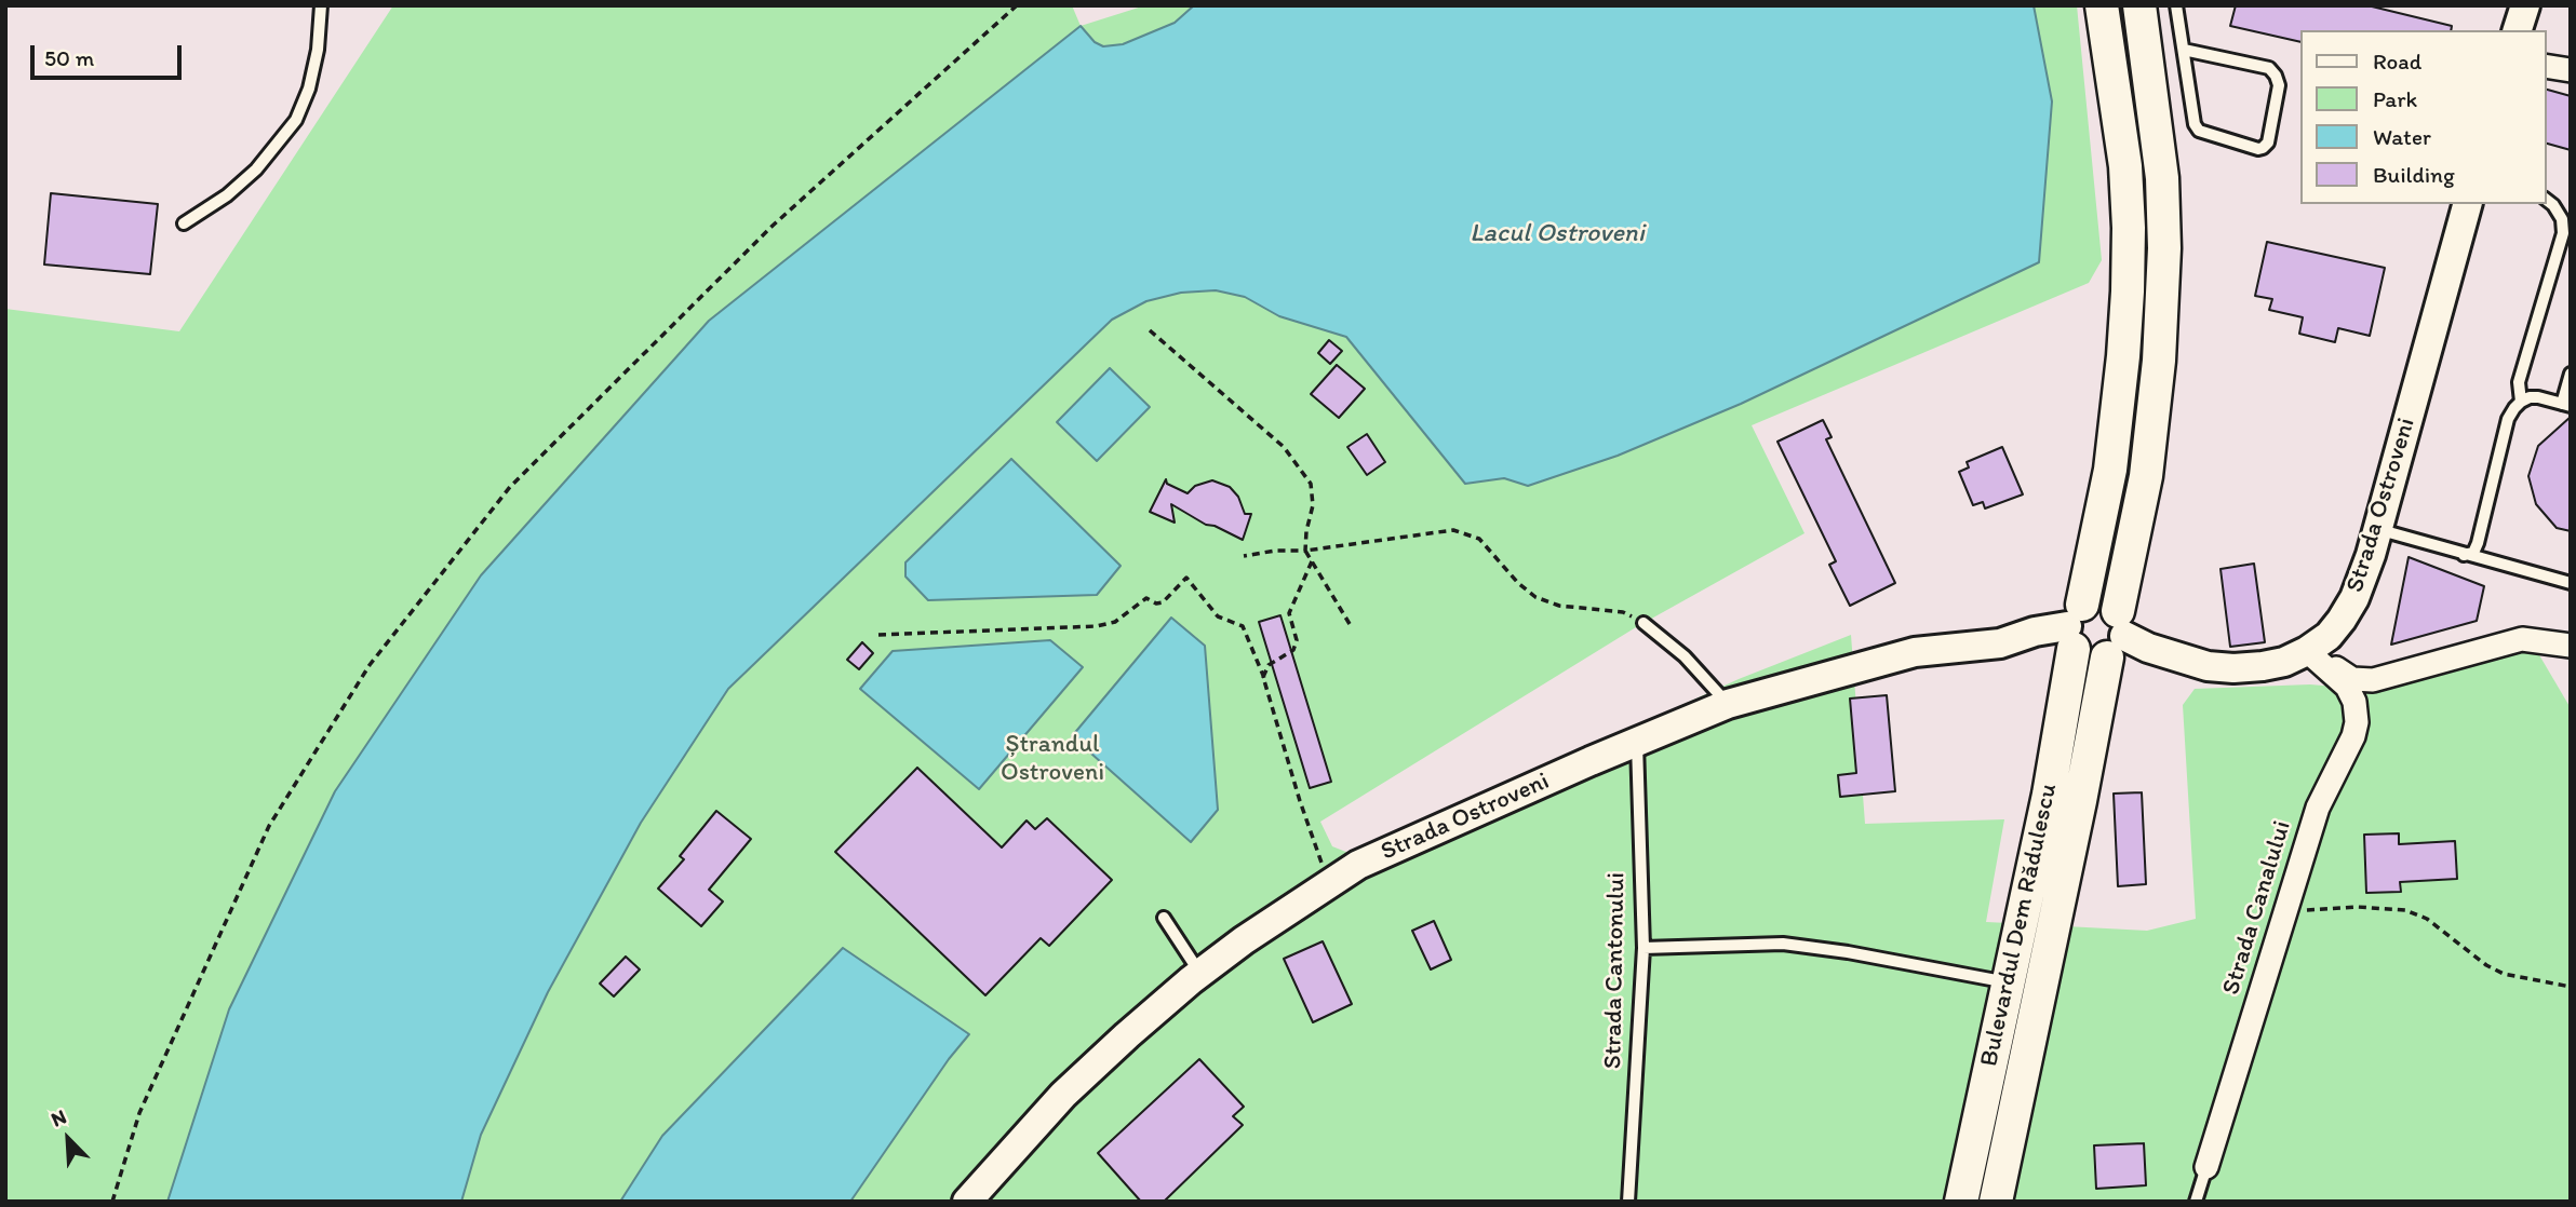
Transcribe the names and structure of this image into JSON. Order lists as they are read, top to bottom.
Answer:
{
  "streets": {
    "main road": ["Bulevardul Dem Rădulescu"],
    "street": ["Strada Ostroveni", "Strada Canalului"],
    "lane": ["Strada Cantonului"]
  },
  "crossings": [
    ["Strada Ostroveni", "Strada Canalului"],
    ["Strada Ostroveni", "Bulevardul Dem Rădulescu"],
    ["Strada Ostroveni", "Strada Cantonului"]
  ],
  "water": ["Lacul Ostroveni"],
  "parks": ["Ștrandul Ostroveni"],
  "legend": [
    "Road",
    "Park",
    "Water",
    "Building"
  ],
  "scale_bar": "50 m",
  "north": "top left"
}
